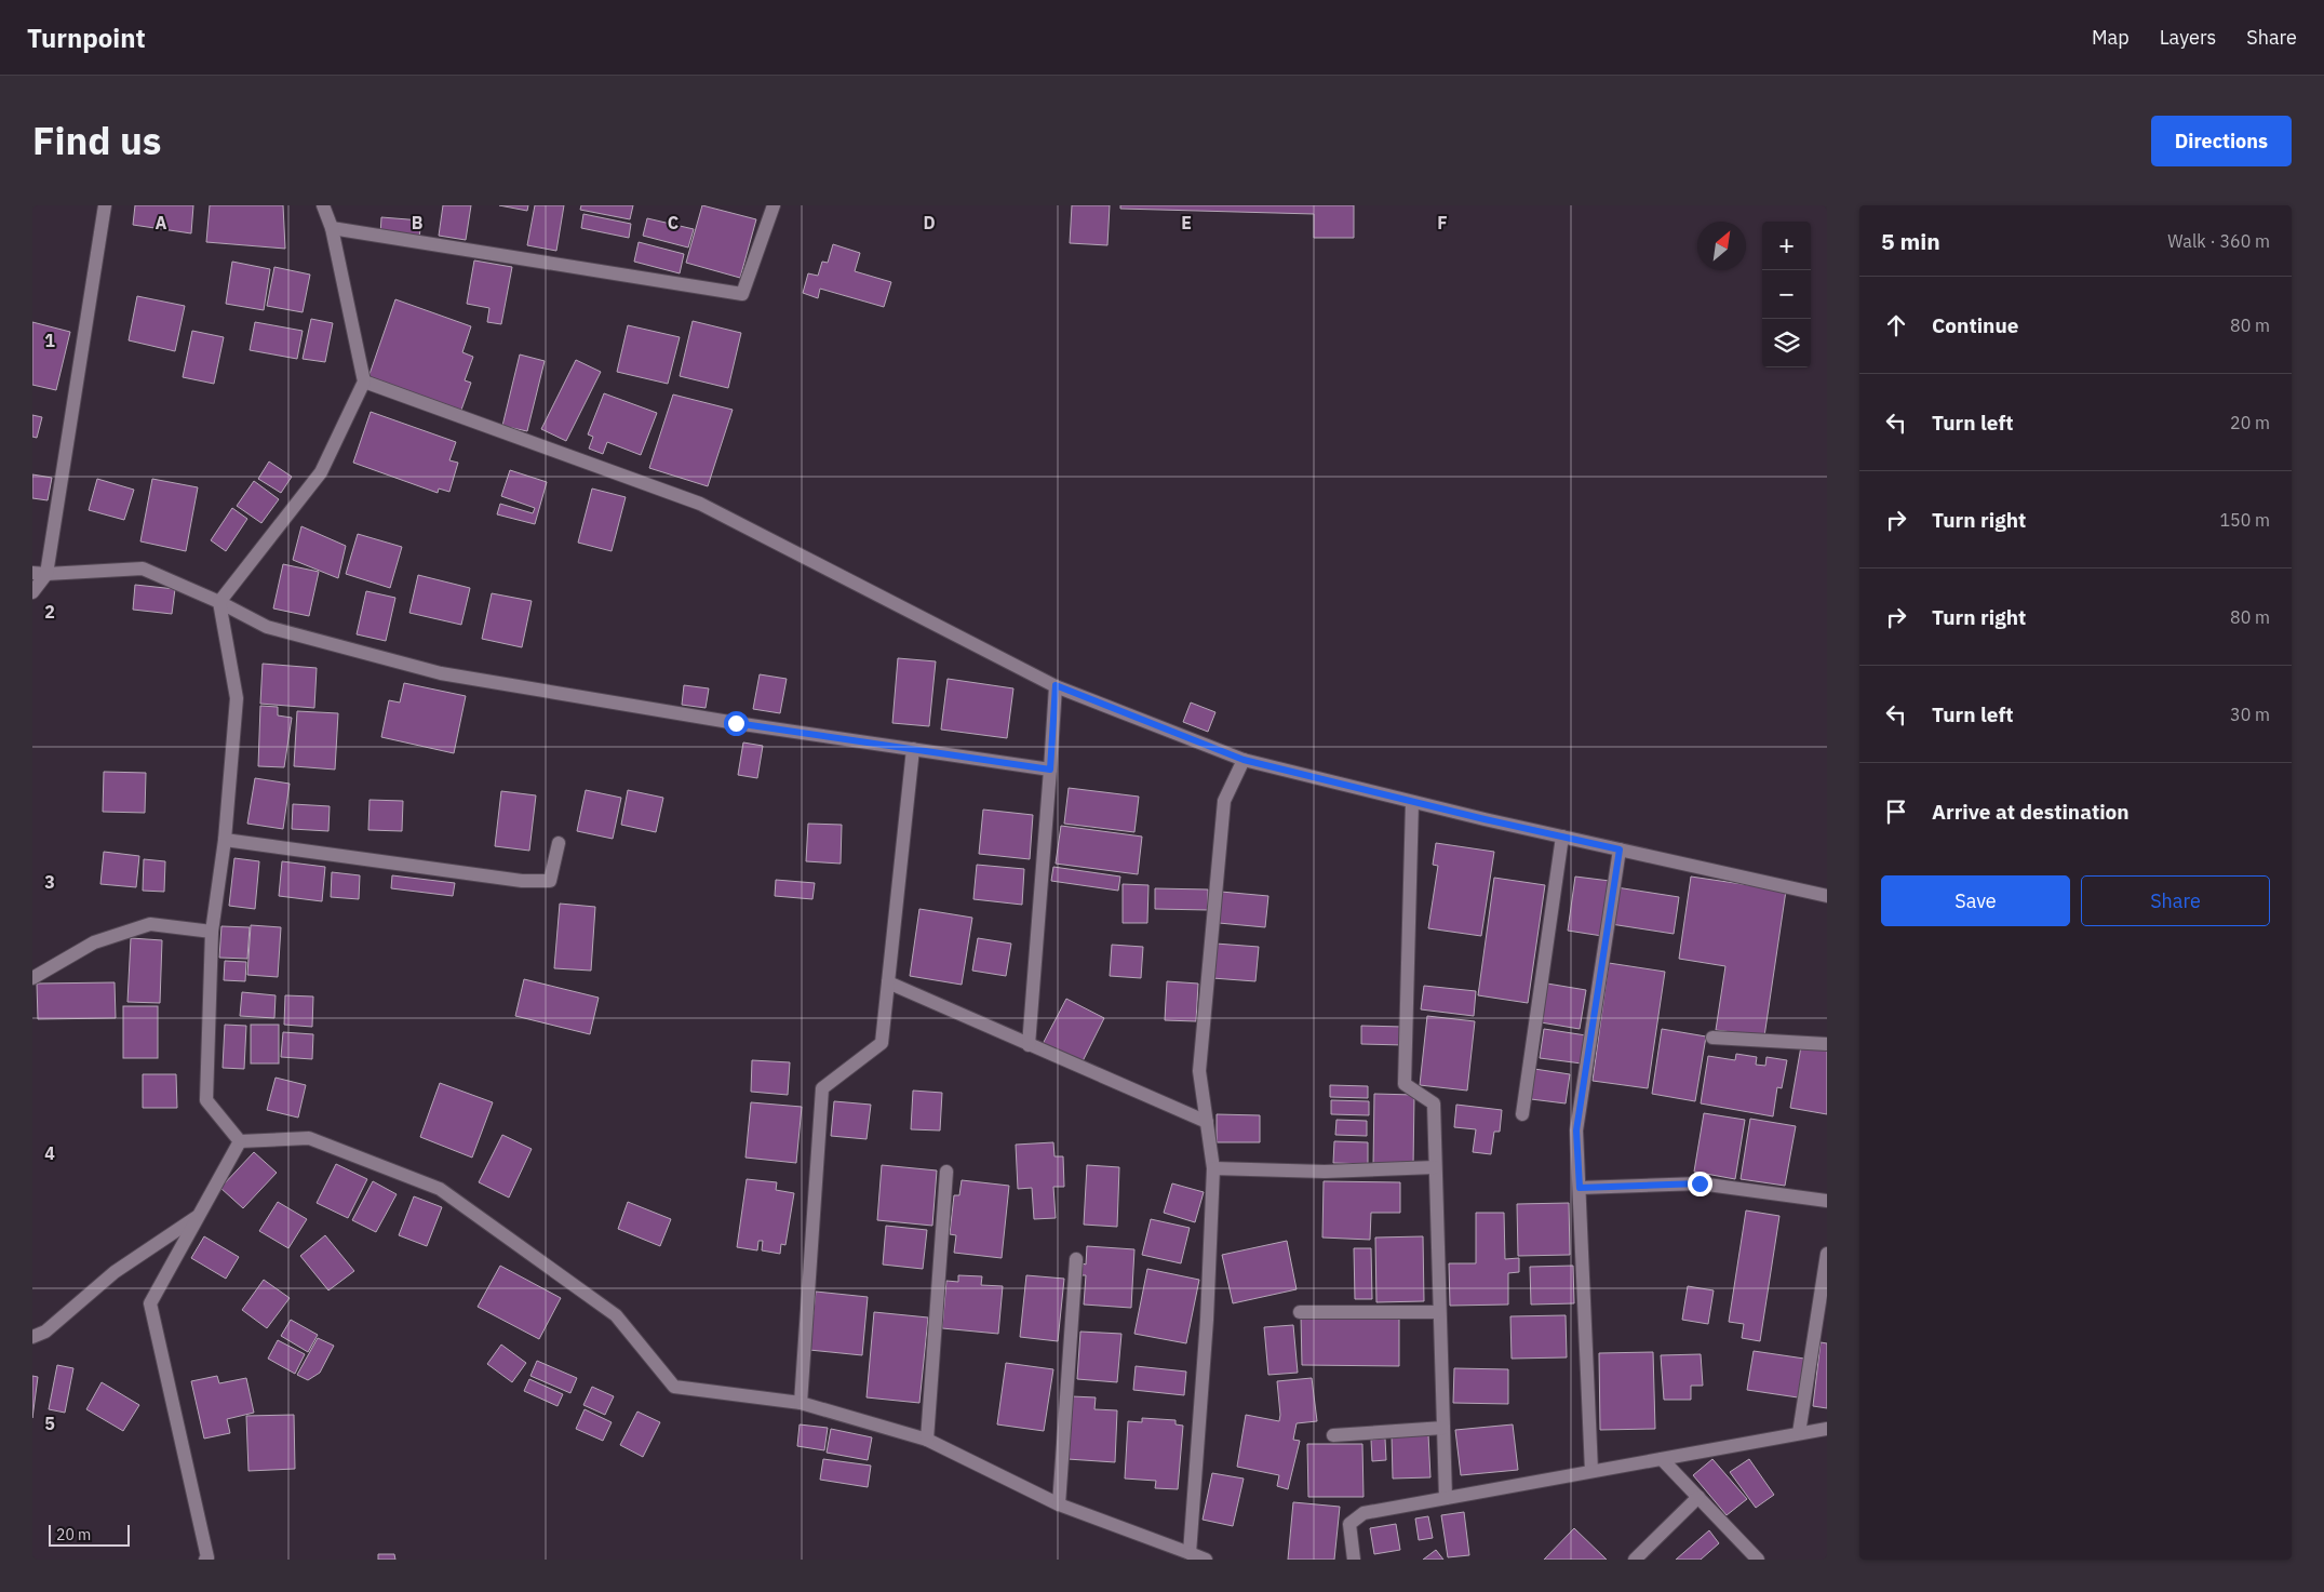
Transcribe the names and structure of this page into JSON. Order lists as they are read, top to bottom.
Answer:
{
  "scale_bar": "20 m",
  "north": "top right",
  "page": {
    "header": "Turnpoint",
    "nav": ["Map", "Layers", "Share"],
    "title": "Find us",
    "buttons": [
      "Directions",
      ["Save", "Share"]
    ],
    "heading": ["5 min", "Walk · 360 m"],
    "map_buttons": ["+", "−"],
    "list": [
      ["Continue", "80 m"],
      ["Turn left", "20 m"],
      ["Turn right", "150 m"],
      ["Turn right", "80 m"],
      ["Turn left", "30 m"],
      "Arrive at destination"
    ],
    "scale": "20 m"
  },
  "grid": {
    "columns": [
      "A",
      "B",
      "C",
      "D",
      "E",
      "F"
    ],
    "rows": [
      "1",
      "2",
      "3",
      "4",
      "5"
    ]
  }
}
